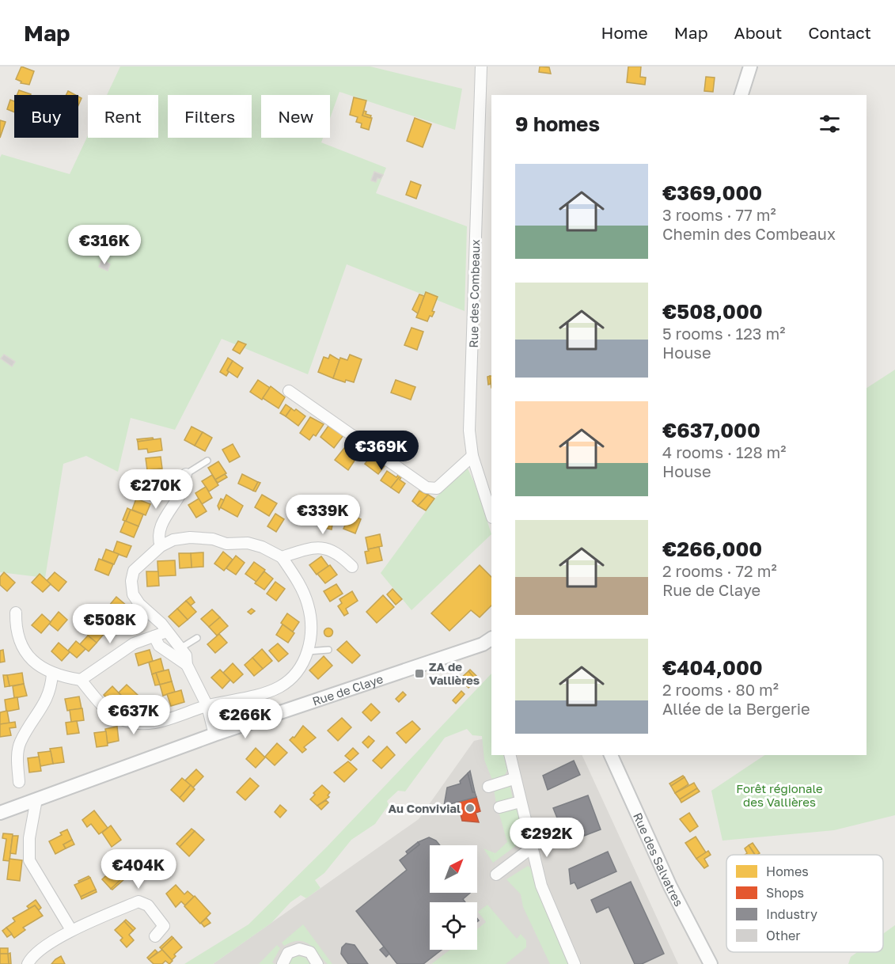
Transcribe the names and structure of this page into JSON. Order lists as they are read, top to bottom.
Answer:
{
  "streets": {
    "street": ["Rue des Combeaux", "Rue de Claye", "Rue des Salvatres"]
  },
  "parks": ["Forêt régionale des Vallières"],
  "places": {
    "transit": ["ZA de Vallières"],
    "other": ["Au Convivial"]
  },
  "legend": [
    "Homes",
    "Shops",
    "Industry",
    "Other"
  ],
  "north": "top right",
  "page": {
    "header": "Map",
    "nav": [
      "Home",
      "Map",
      "About",
      "Contact"
    ],
    "chip": [
      "Buy",
      "Rent",
      "Filters",
      "New"
    ],
    "heading": "9 homes",
    "list": [
      {
        "name": "€369,000",
        "note": "3 rooms · 77 m² · Chemin des Combeaux"
      },
      {
        "name": "€508,000",
        "note": "5 rooms · 123 m² · House"
      },
      {
        "name": "€637,000",
        "note": "4 rooms · 128 m² · House"
      },
      {
        "name": "€266,000",
        "note": "2 rooms · 72 m² · Rue de Claye"
      },
      {
        "name": "€404,000",
        "note": "2 rooms · 80 m² · Allée de la Bergerie"
      }
    ],
    "price": [
      "€316K",
      "€369K",
      "€270K",
      "€339K",
      "€508K",
      "€637K",
      "€266K",
      "€292K",
      "€404K"
    ]
  }
}
